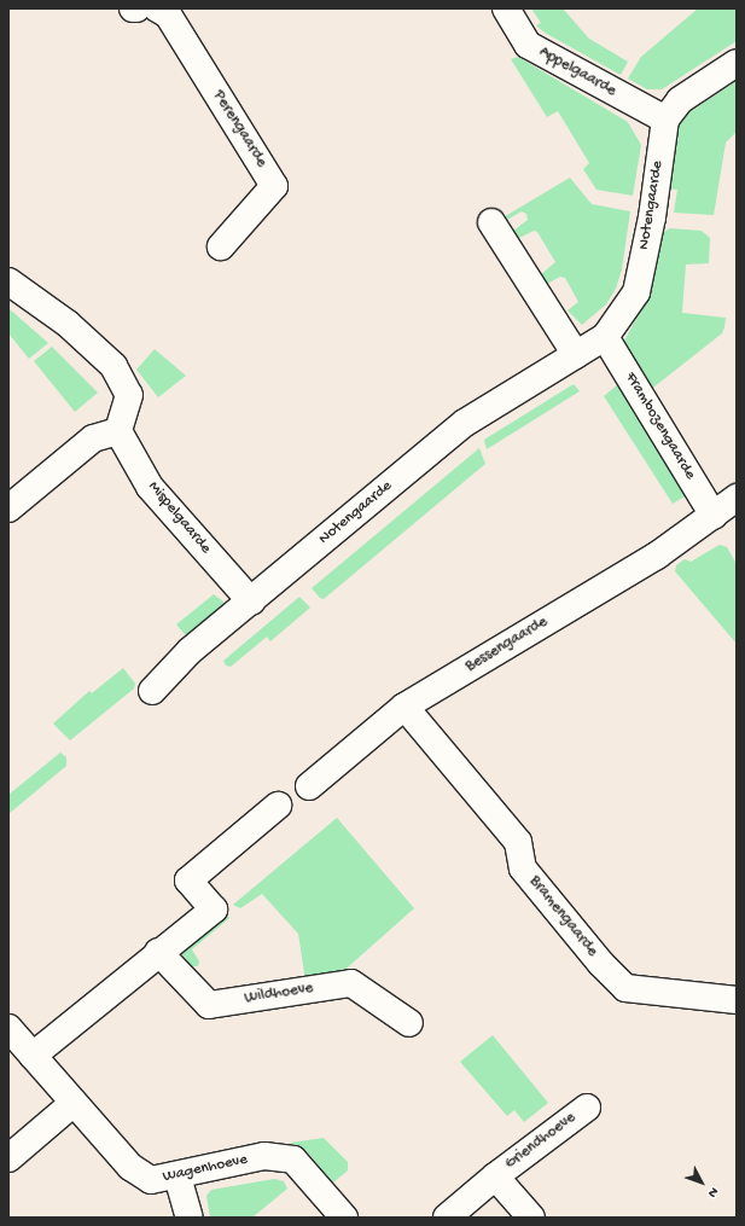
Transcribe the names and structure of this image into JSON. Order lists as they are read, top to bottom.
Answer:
{
  "streets": {
    "street": [
      "Appelgaarde",
      "Perengaarde",
      "Notengaarde",
      "Frambozengaarde",
      "Mispelgaarde",
      "Bessengaarde",
      "Bramengaarde",
      "Wildhoeve",
      "Griendhoeve",
      "Wagenhoeve"
    ]
  },
  "crossings": [
    ["Appelgaarde", "Notengaarde"],
    ["Notengaarde", "Frambozengaarde"],
    ["Notengaarde", "Mispelgaarde"],
    ["Frambozengaarde", "Bessengaarde"],
    ["Bessengaarde", "Bramengaarde"]
  ],
  "north": "bottom right"
}
